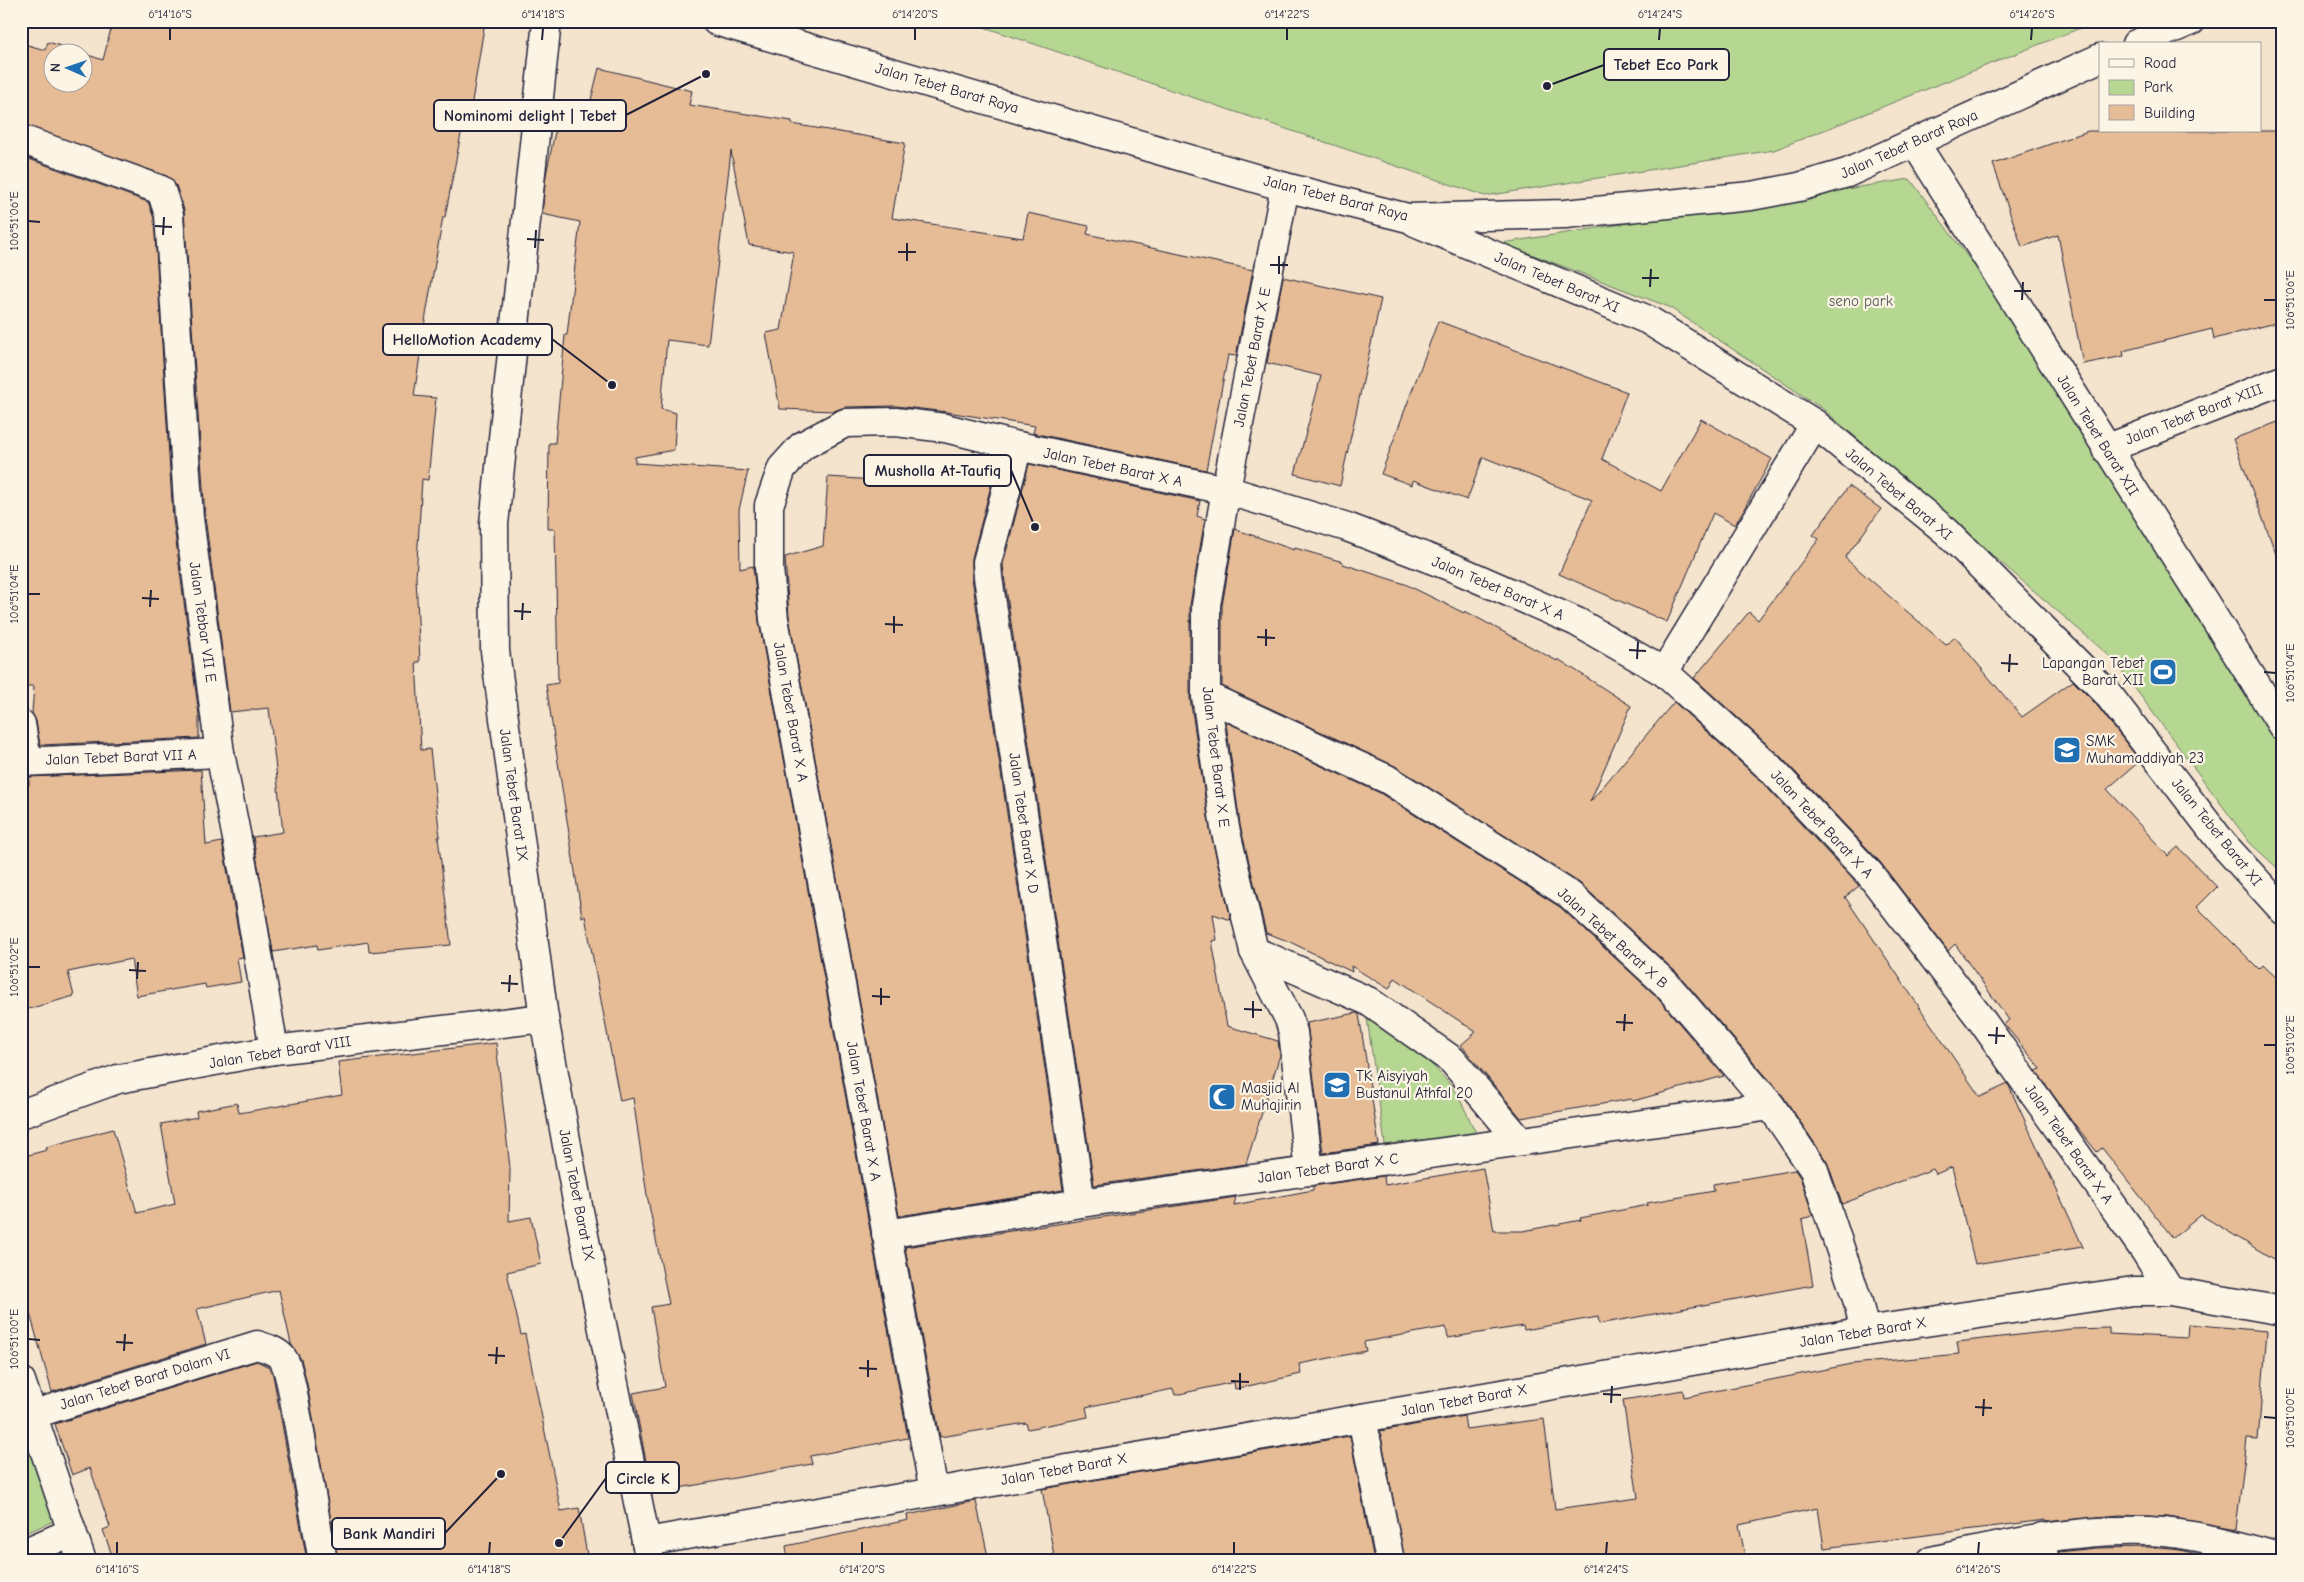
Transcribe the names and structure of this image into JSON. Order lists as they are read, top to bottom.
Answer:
{
  "streets": {
    "street": [
      "Jalan Tebet Barat Raya",
      "Jalan Tebet Barat XI",
      "Jalan Tebet Barat X E",
      "Jalan Tebet Barat XIII",
      "Jalan Tebet Barat XII",
      "Jalan Tebet Barat X A",
      "Jalan Tebbar VII E",
      "Jalan Tebet Barat VII A",
      "Jalan Tebet Barat IX",
      "Jalan Tebet Barat X D",
      "Jalan Tebet Barat X B",
      "Jalan Tebet Barat VIII",
      "Jalan Tebet Barat X C",
      "Jalan Tebet Barat X",
      "Jalan Tebet Barat Dalam VI"
    ]
  },
  "crossings": [
    ["Jalan Tebet Barat Raya", "Jalan Tebet Barat XI"],
    ["Jalan Tebet Barat Raya", "Jalan Tebet Barat X E"],
    ["Jalan Tebet Barat Raya", "Jalan Tebet Barat XII"],
    ["Jalan Tebet Barat X E", "Jalan Tebet Barat X A"],
    ["Jalan Tebet Barat X E", "Jalan Tebet Barat X B"],
    ["Jalan Tebet Barat X E", "Jalan Tebet Barat X C"],
    ["Jalan Tebet Barat XIII", "Jalan Tebet Barat XII"],
    ["Jalan Tebet Barat X A", "Jalan Tebet Barat X D"],
    ["Jalan Tebet Barat X A", "Jalan Tebet Barat X C"],
    ["Jalan Tebet Barat X A", "Jalan Tebet Barat X"],
    ["Jalan Tebbar VII E", "Jalan Tebet Barat VII A"],
    ["Jalan Tebbar VII E", "Jalan Tebet Barat VIII"],
    ["Jalan Tebet Barat IX", "Jalan Tebet Barat VIII"],
    ["Jalan Tebet Barat IX", "Jalan Tebet Barat X"],
    ["Jalan Tebet Barat X D", "Jalan Tebet Barat X C"],
    ["Jalan Tebet Barat X B", "Jalan Tebet Barat X C"],
    ["Jalan Tebet Barat X B", "Jalan Tebet Barat X"]
  ],
  "parks": ["seno park"],
  "places": {
    "other": [
      "Nominomi delight | Tebet",
      "Tebet Eco Park",
      "HelloMotion Academy",
      "Musholla At-Taufiq",
      "Bank Mandiri",
      "Circle K"
    ],
    "sports": ["Lapangan Tebet Barat XII"],
    "school or university": ["SMK Muhamaddiyah 23", "TK Aisyiyah Bustanul Athfal 20"],
    "mosque": ["Masjid Al Muhajirin"]
  },
  "legend": ["Road", "Park", "Building"],
  "north": "left",
  "coordinates": [
    "6°14'16\"S",
    "6°14'18\"S",
    "6°14'20\"S",
    "6°14'22\"S",
    "6°14'24\"S",
    "6°14'26\"S",
    "106°51'06\"E",
    "106°51'04\"E",
    "106°51'02\"E",
    "106°51'00\"E"
  ]
}
